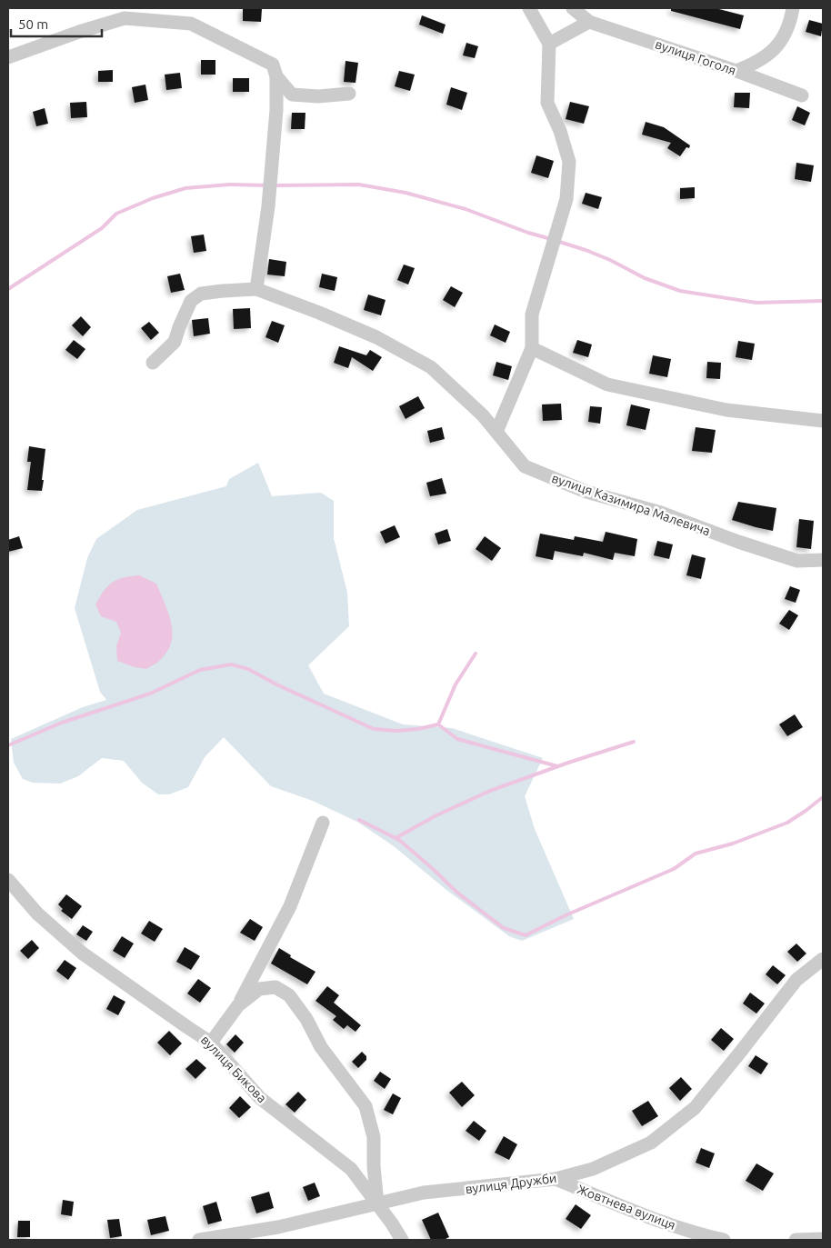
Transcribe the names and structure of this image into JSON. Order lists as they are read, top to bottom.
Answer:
{
  "streets": {
    "street": [
      "вулиця Гоголя",
      "вулиця Казимира Малевича",
      "вулиця Бикова",
      "вулиця Дружби",
      "Жовтнева вулиця"
    ]
  },
  "crossings": [
    ["вулиця Бикова", "вулиця Дружби"],
    ["вулиця Дружби", "Жовтнева вулиця"]
  ],
  "scale_bar": "50 m"
}
